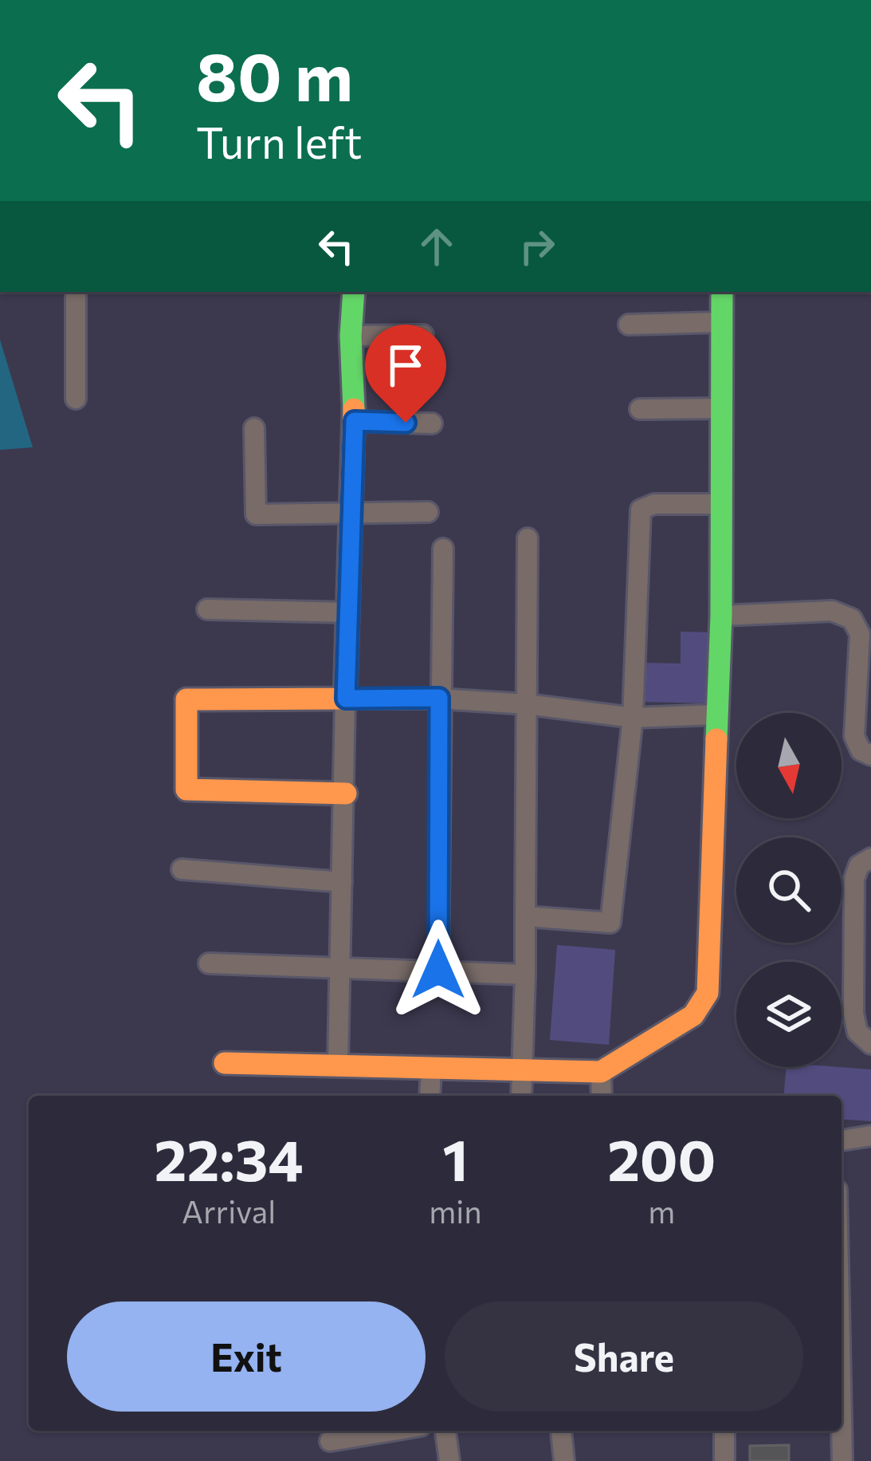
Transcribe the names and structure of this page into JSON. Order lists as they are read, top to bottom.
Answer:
{
  "north": "bottom",
  "page": {
    "turn": ["80 m", "Turn left"],
    "eta": [
      "22:34",
      "Arrival",
      "1",
      "min",
      "200",
      "m"
    ],
    "buttons": ["Exit", "Share"]
  }
}
